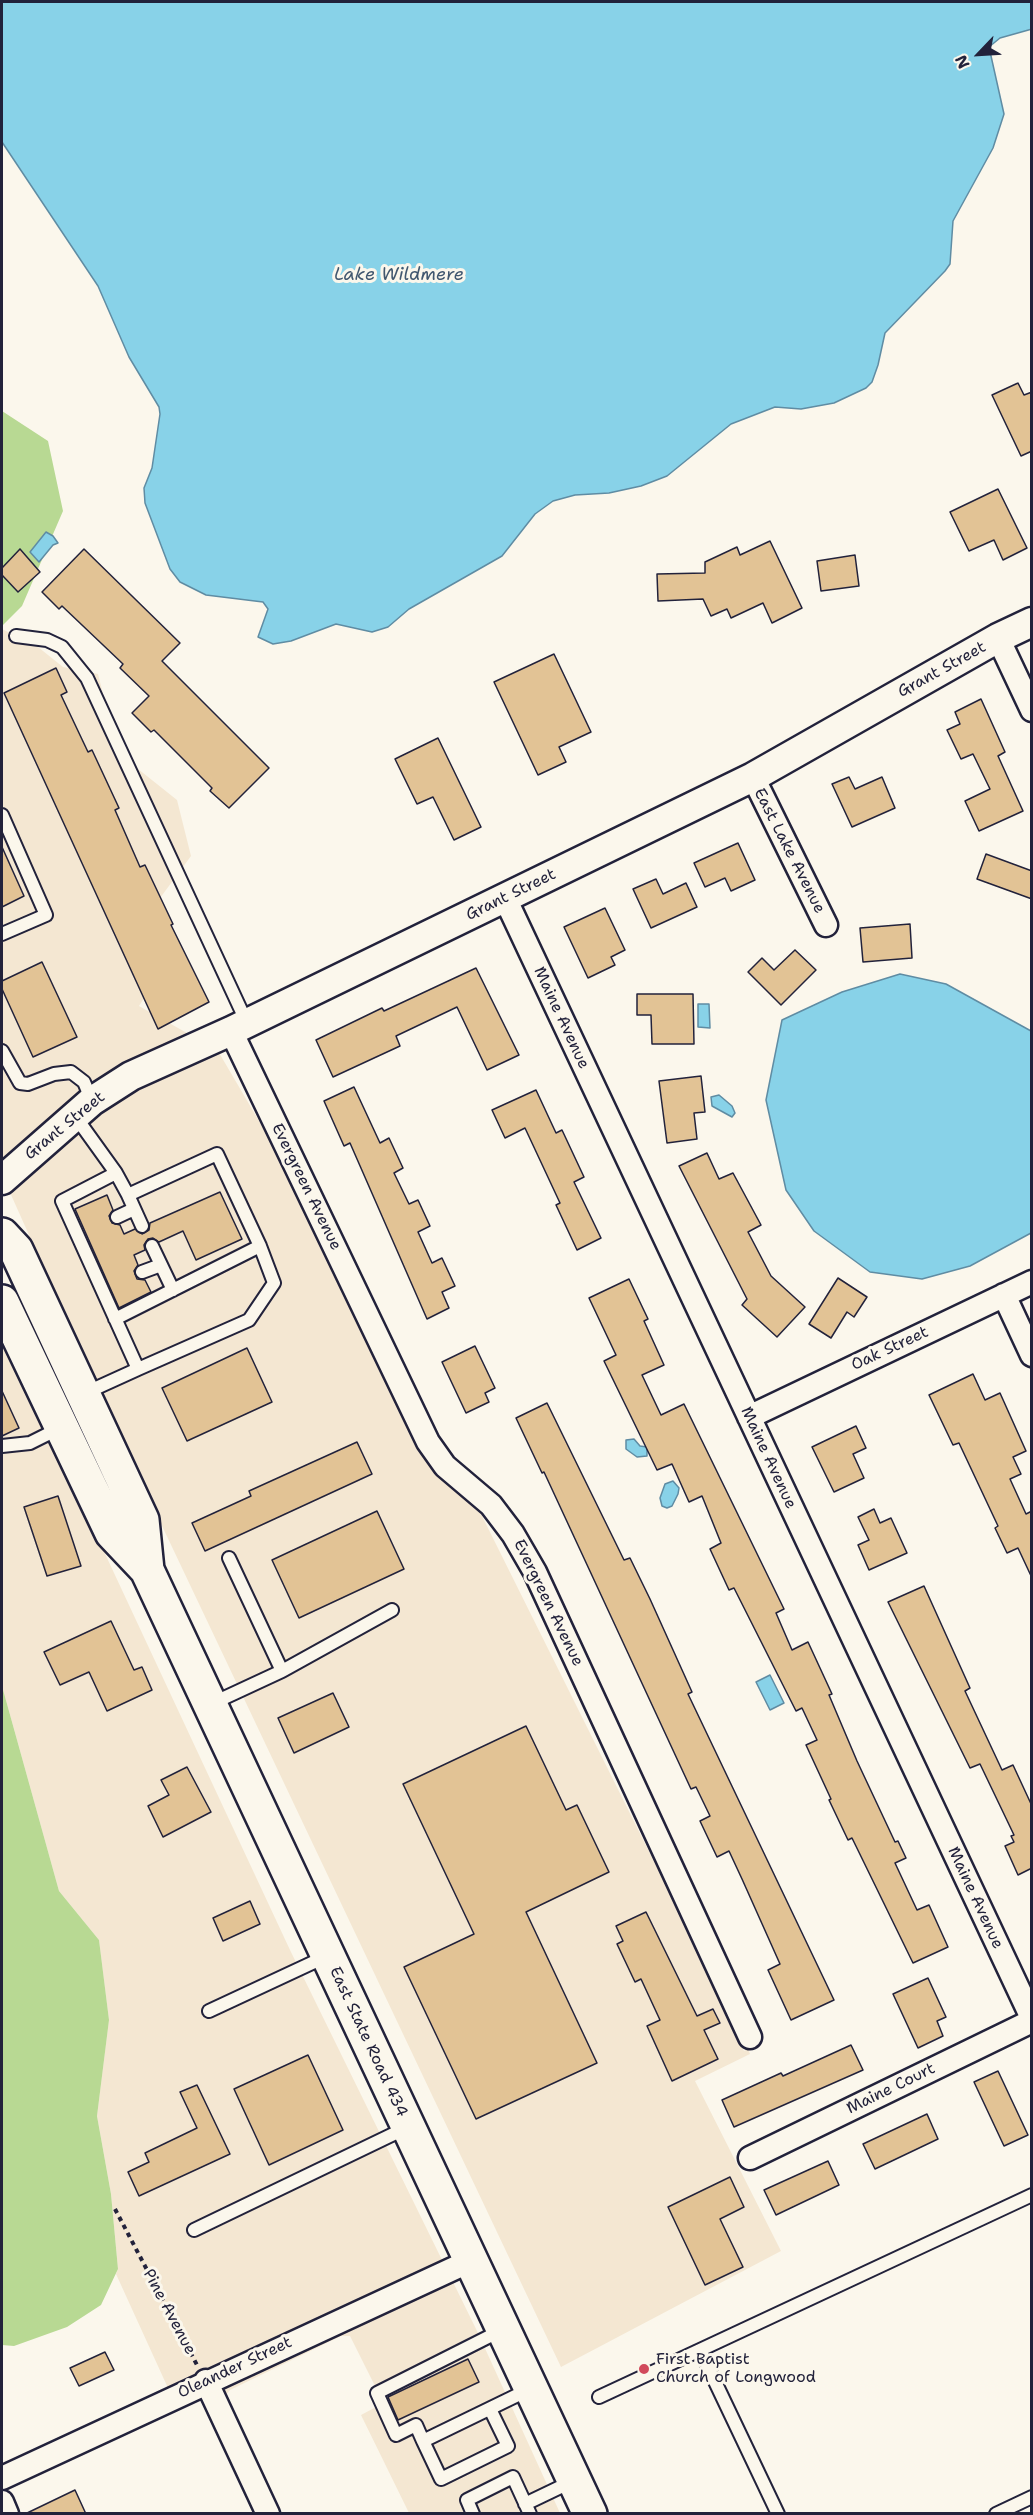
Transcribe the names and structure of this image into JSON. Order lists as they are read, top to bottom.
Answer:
{
  "streets": {
    "main road": ["East State Road 434"],
    "street": [
      "Grant Street",
      "East Lake Avenue",
      "Maine Avenue",
      "Evergreen Avenue",
      "Oak Street",
      "Maine Court",
      "Oleander Street"
    ],
    "path": ["Pine Avenue"]
  },
  "crossings": [
    ["Grant Street", "East Lake Avenue"],
    ["Grant Street", "Maine Avenue"],
    ["Grant Street", "Evergreen Avenue"],
    ["Maine Avenue", "Oak Street"],
    ["Maine Avenue", "Maine Court"],
    ["East State Road 434", "Oleander Street"],
    ["Pine Avenue", "Oleander Street"]
  ],
  "water": ["Lake Wildmere"],
  "places": ["First Baptist Church of Longwood"],
  "north": "bottom left"
}
